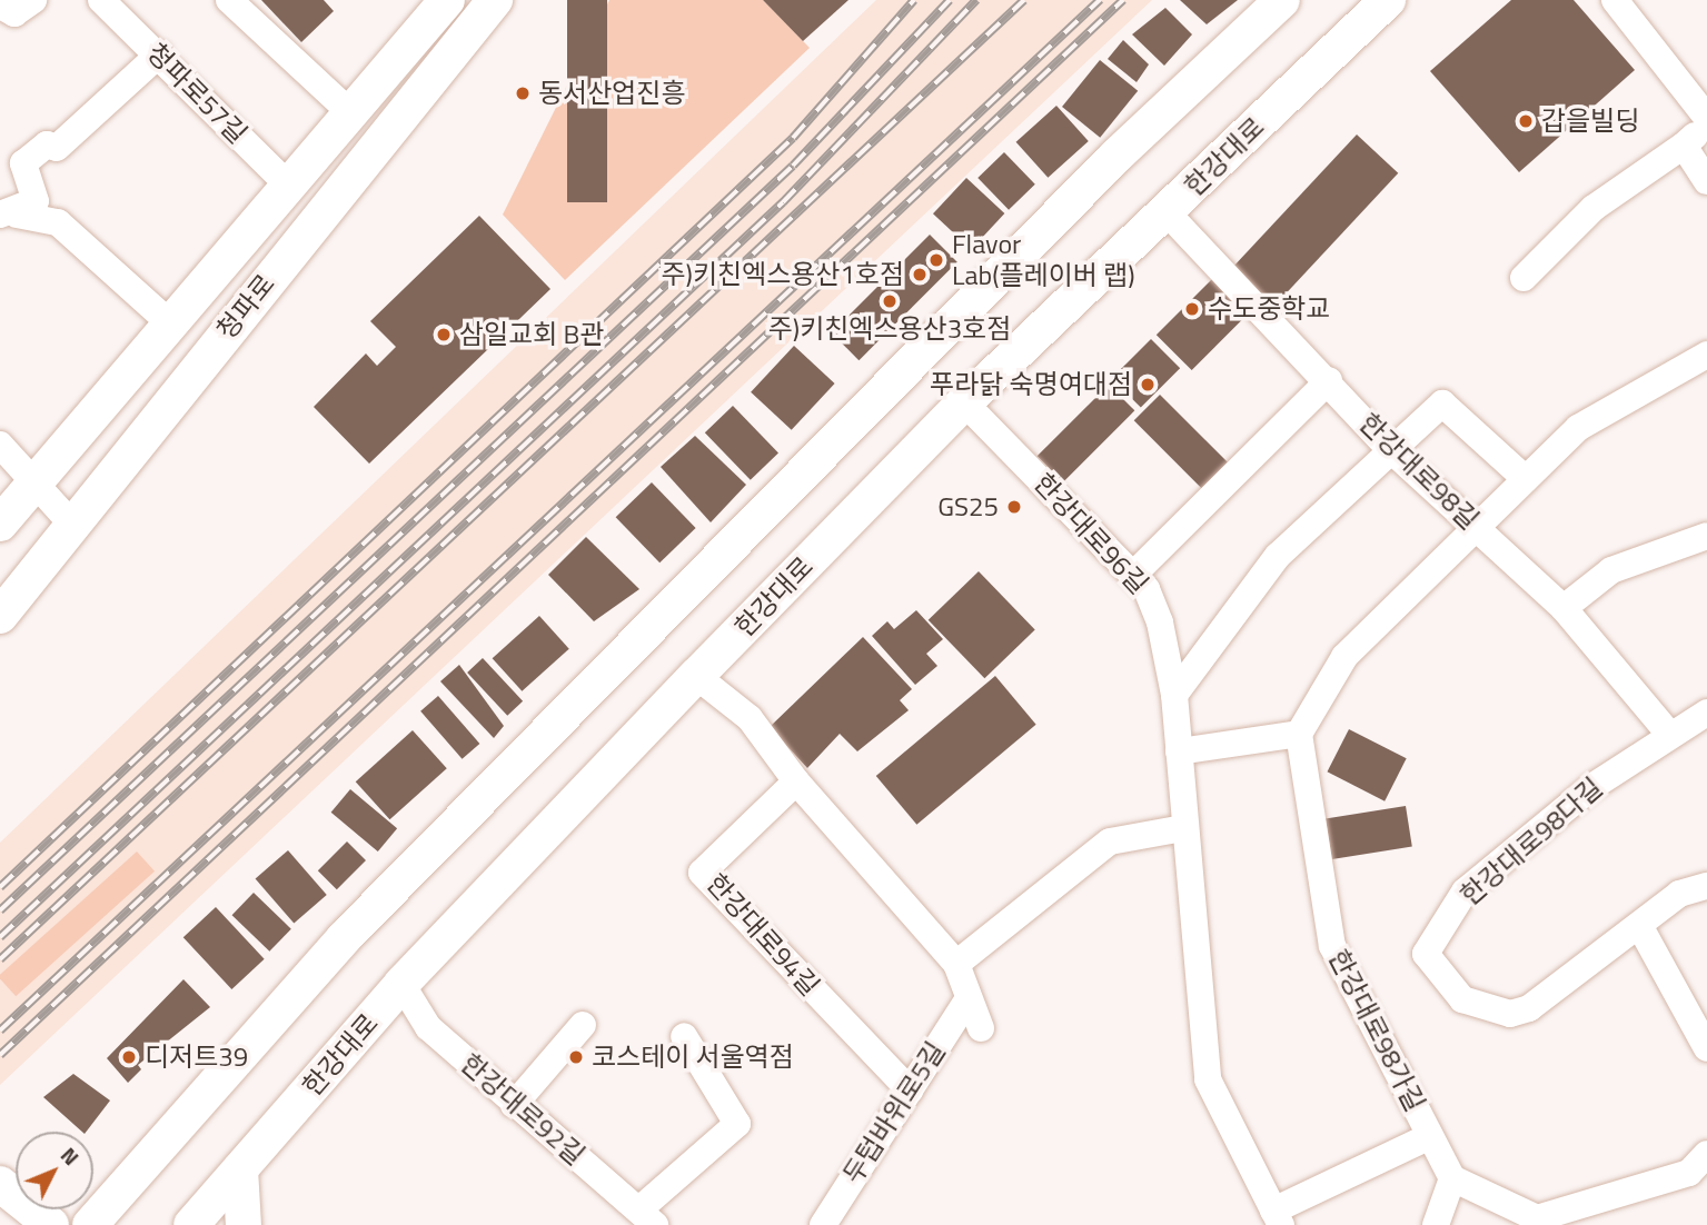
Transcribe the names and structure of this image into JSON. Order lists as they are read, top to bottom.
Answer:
{
  "streets": {
    "main road": ["한강대로", "청파로"],
    "street": [
      "청파로57길",
      "한강대로98길",
      "한강대로96길",
      "한강대로98다길",
      "한강대로94길",
      "한강대로98가길",
      "한강대로92길",
      "두텁바위로5길"
    ]
  },
  "crossings": [
    ["청파로57길", "청파로"],
    ["한강대로", "한강대로98길"],
    ["한강대로", "한강대로96길"],
    ["한강대로", "한강대로92길"],
    ["한강대로98길", "한강대로98다길"],
    ["한강대로94길", "두텁바위로5길"]
  ],
  "places": [
    "동서산업진흥",
    "갑을빌딩",
    "Flavor Lab(플레이버 랩)",
    "주)키친엑스용산1호점",
    "주)키친엑스용산3호점",
    "수도중학교",
    "삼일교회 B관",
    "푸라닭 숙명여대점",
    "GS25",
    "디저트39",
    "코스테이 서울역점"
  ],
  "north": "top right"
}
